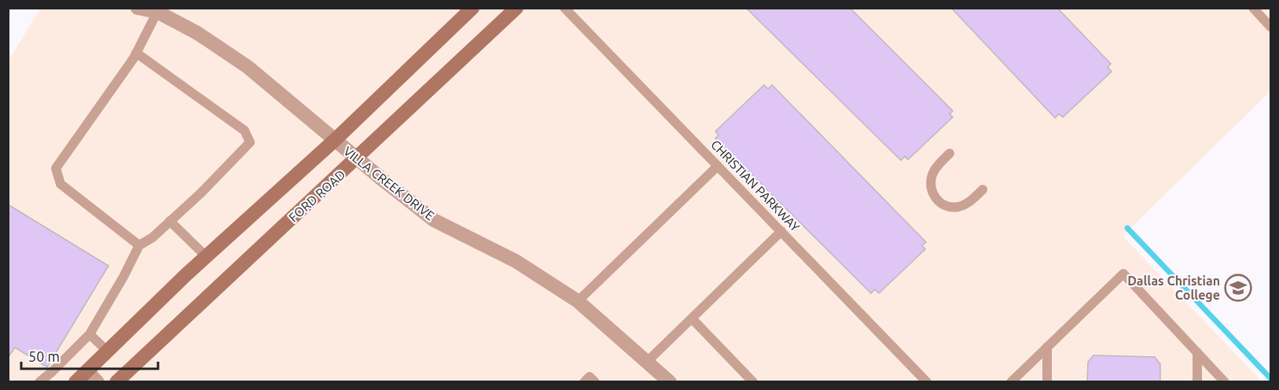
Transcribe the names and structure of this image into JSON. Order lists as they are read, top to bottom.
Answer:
{
  "streets": {
    "street": ["VILLA CREEK DRIVE", "FORD ROAD"],
    "lane": ["CHRISTIAN PARKWAY"]
  },
  "crossings": [
    ["VILLA CREEK DRIVE", "FORD ROAD"]
  ],
  "places": {
    "school or university": ["Dallas Christian College"]
  },
  "scale_bar": "50 m"
}
